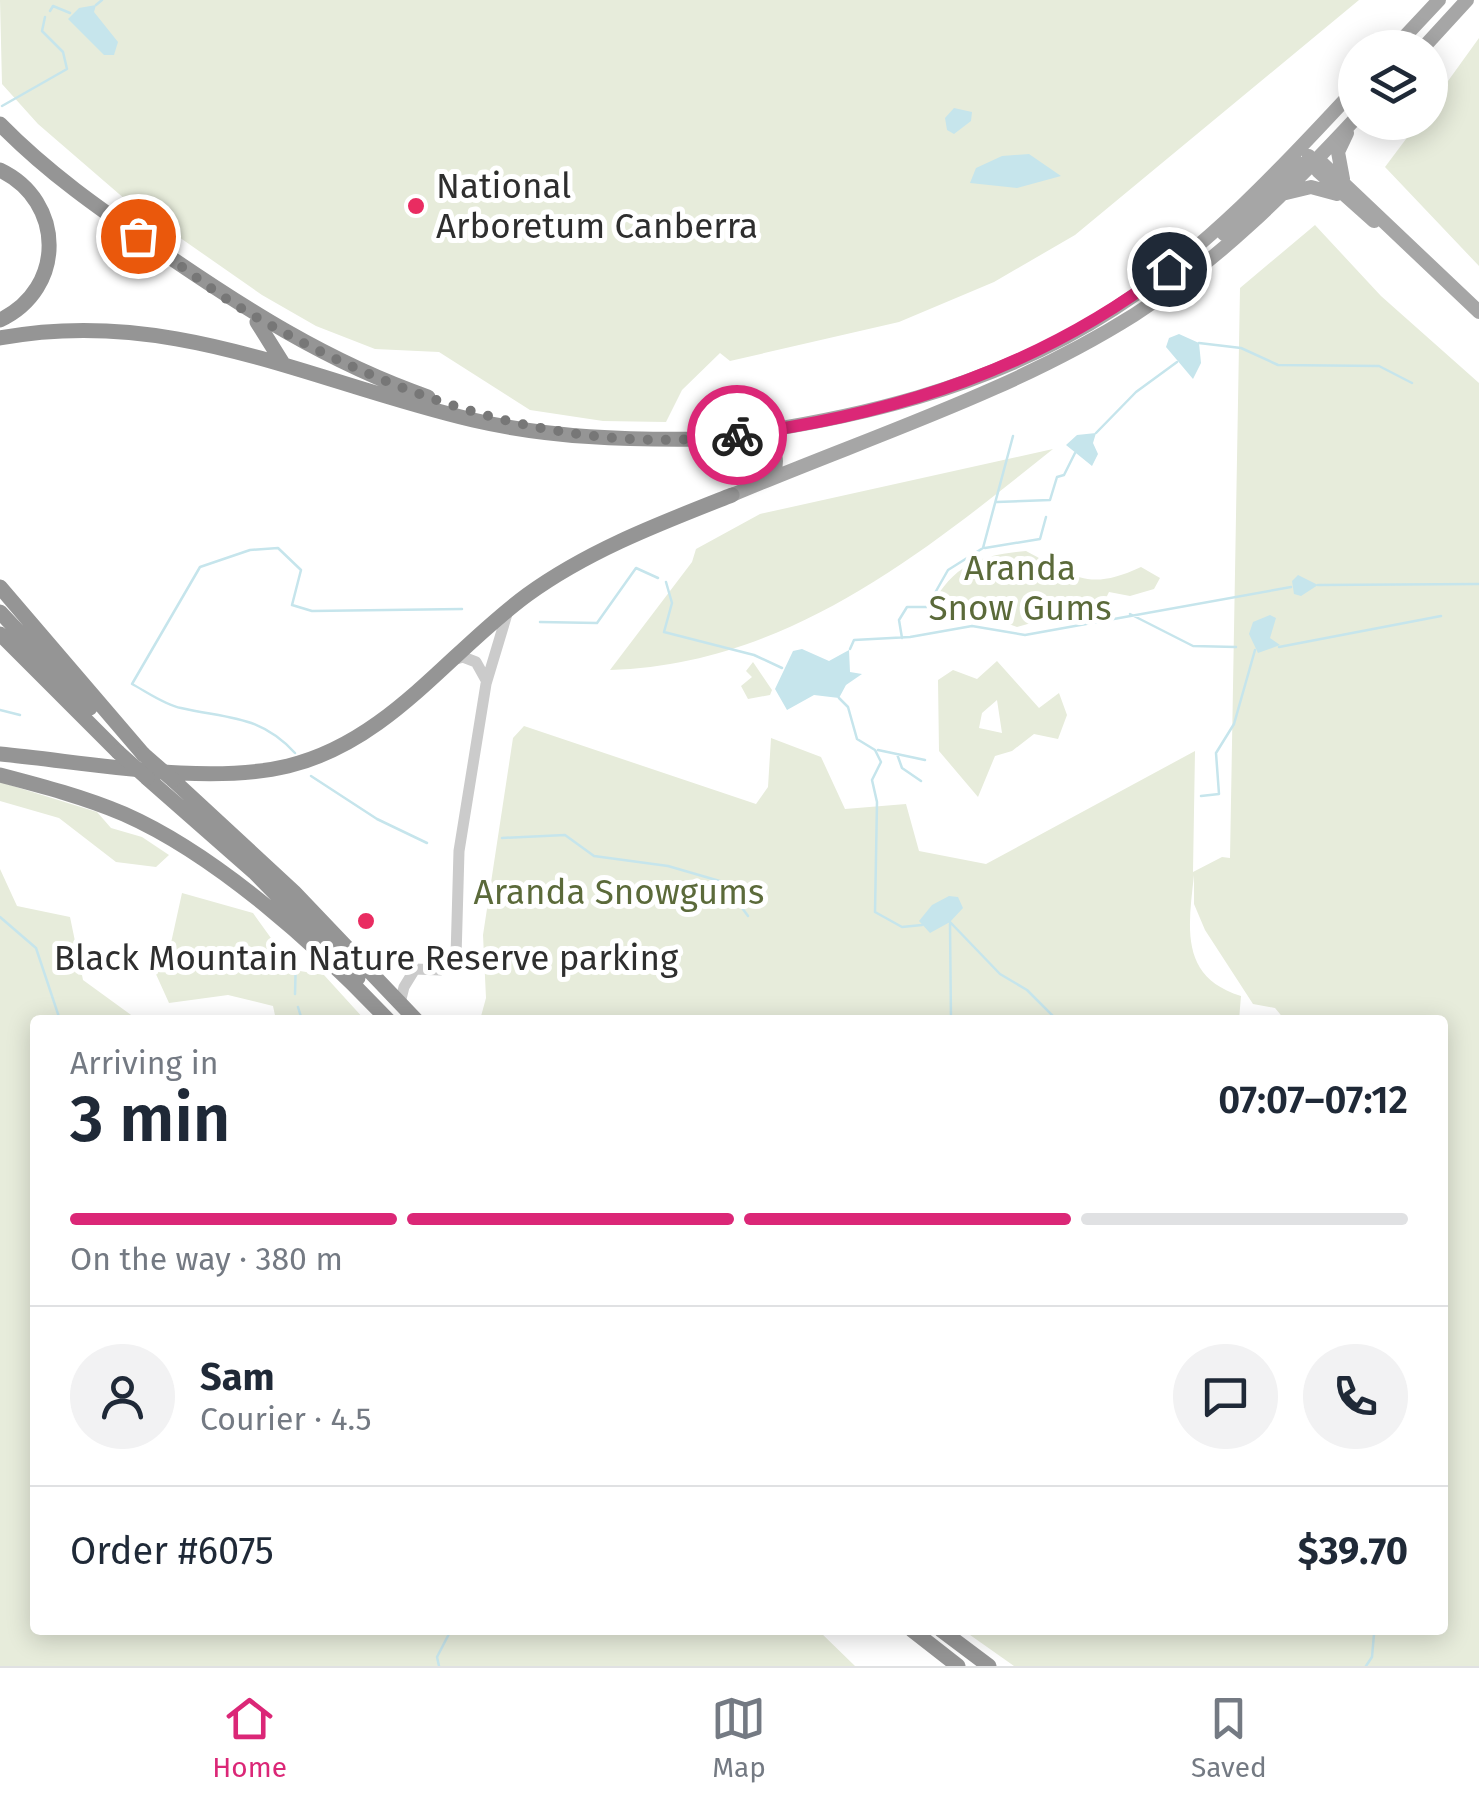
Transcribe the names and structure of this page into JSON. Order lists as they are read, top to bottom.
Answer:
{
  "parks": ["Aranda Snow Gums", "Aranda Snowgums"],
  "places": ["National Arboretum Canberra", "Black Mountain Nature Reserve parking"],
  "page": {
    "heading": ["3 min", "Arriving in", "07:07–07:12"],
    "panel": [
      "Sam",
      "Courier · 4.5",
      "Order #6075",
      "$39.70"
    ],
    "bar": "On the way · 380 m",
    "tabs": ["Home", "Map", "Saved"]
  }
}
